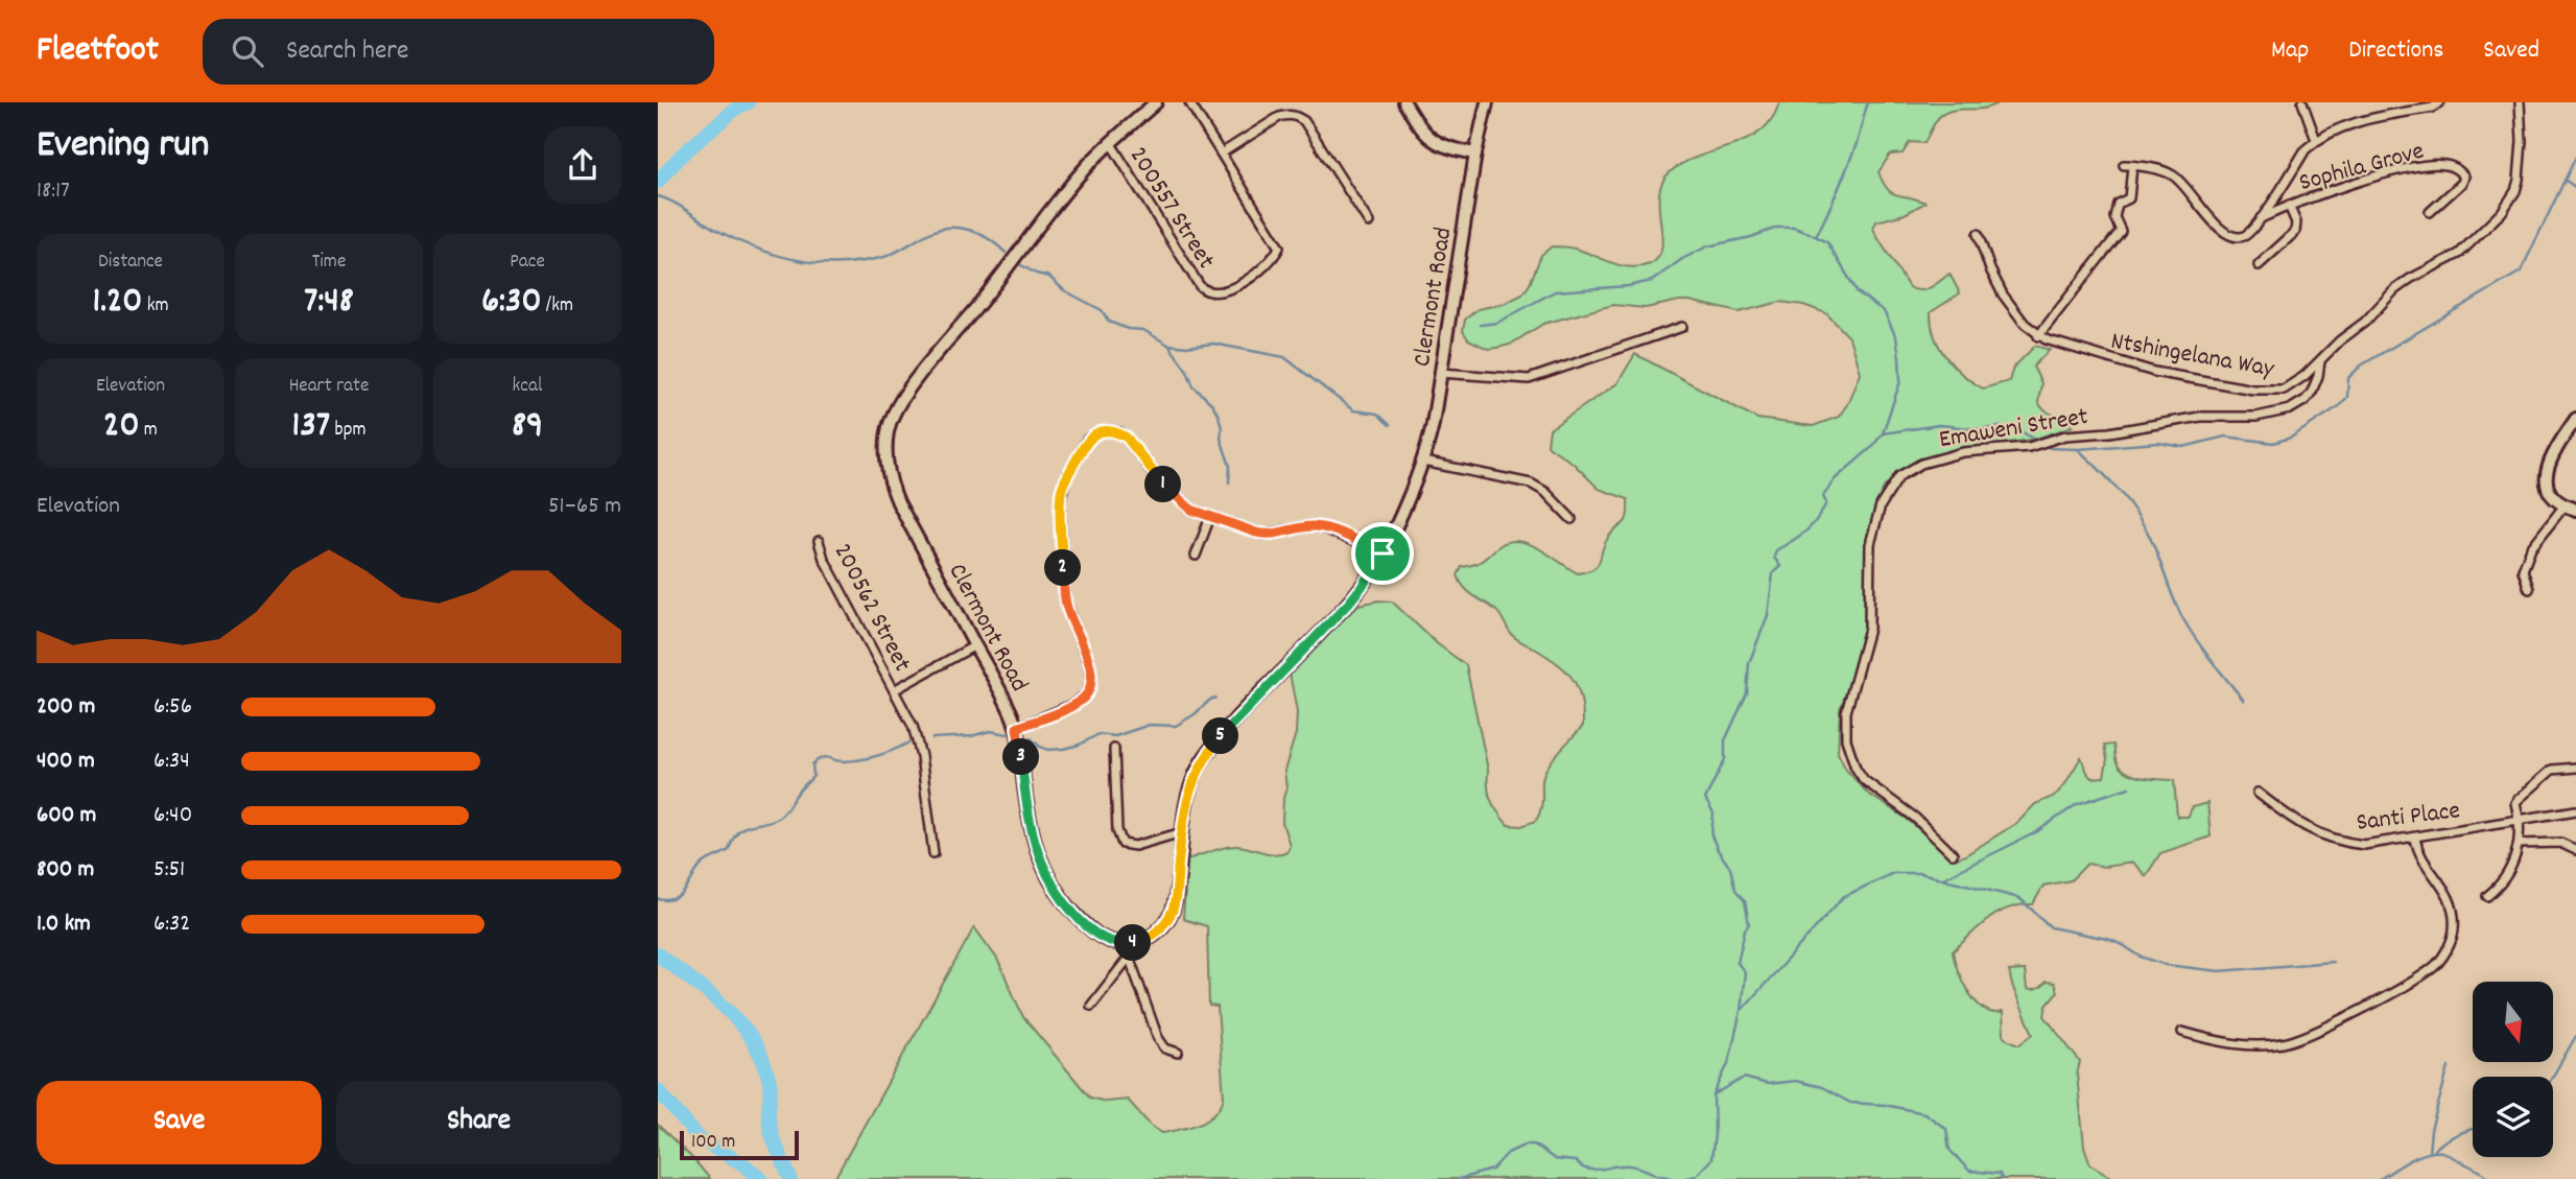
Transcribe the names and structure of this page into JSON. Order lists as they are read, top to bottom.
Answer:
{
  "streets": {
    "street": [
      "Sophila Grove",
      "200557 Street",
      "Clermont Road",
      "Ntshingelana Way",
      "Emaweni Street",
      "200562 Street",
      "Santi Place"
    ]
  },
  "crossings": [
    ["Sophila Grove", "Ntshingelana Way"],
    ["200557 Street", "Clermont Road"],
    ["Clermont Road", "200562 Street"],
    ["Ntshingelana Way", "Emaweni Street"]
  ],
  "scale_bar": "100 m",
  "north": "bottom",
  "page": {
    "header": "Fleetfoot",
    "search": "Search here",
    "nav": ["Map", "Directions", "Saved"],
    "heading": ["Evening run", "18:17"],
    "stats": [
      ["Distance", "1.20 km"],
      ["Time", "7:48"],
      ["Pace", "6:30 /km"],
      ["Elevation", "20 m"],
      ["Heart rate", "137 bpm"],
      ["kcal", "89"]
    ],
    "pins": [
      "1",
      "2",
      "5",
      "3",
      "4"
    ],
    "chart": ["Elevation", "51–65 m"],
    "list": [
      {
        "name": "200 m",
        "note": "6:56"
      },
      {
        "name": "400 m",
        "note": "6:34"
      },
      {
        "name": "600 m",
        "note": "6:40"
      },
      {
        "name": "800 m",
        "note": "5:51"
      },
      {
        "name": "1.0 km",
        "note": "6:32"
      }
    ],
    "buttons": ["Save", "Share"],
    "scale": "100 m"
  }
}
